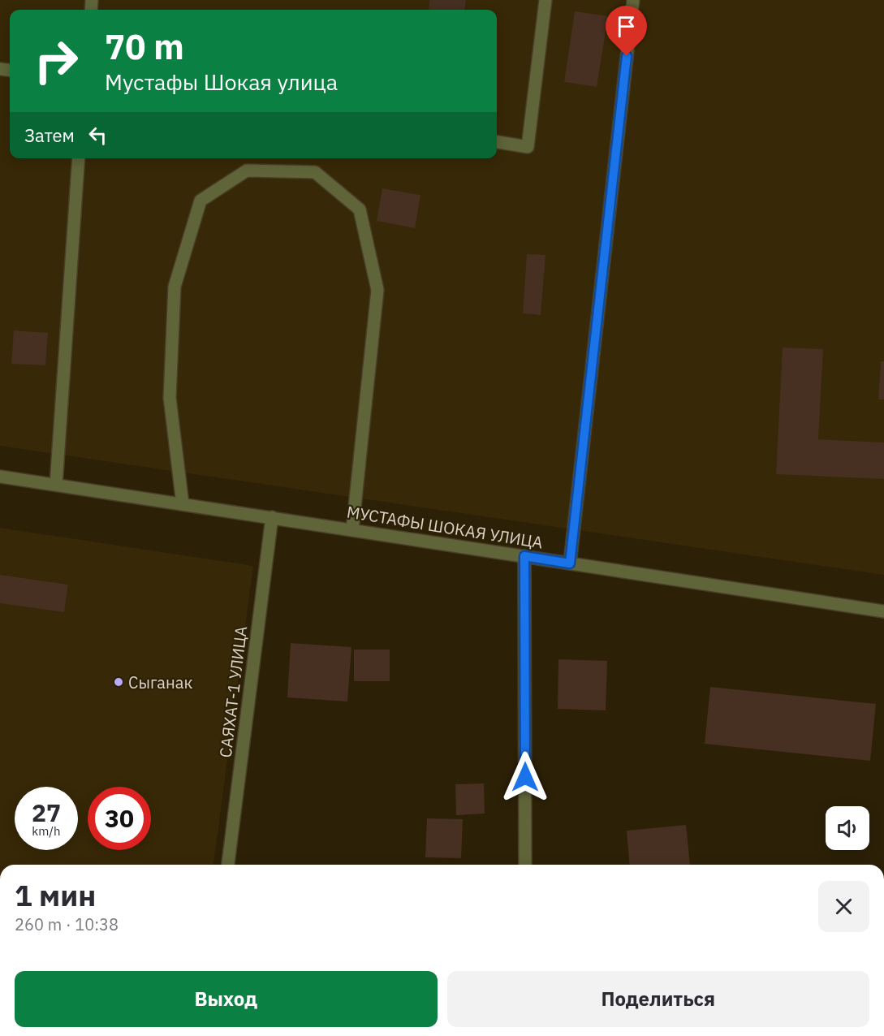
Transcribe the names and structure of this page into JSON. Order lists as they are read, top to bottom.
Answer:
{
  "streets": {
    "street": ["МУСТАФЫ ШОКАЯ УЛИЦА", "САЯХАТ-1 УЛИЦА"]
  },
  "crossings": [
    ["МУСТАФЫ ШОКАЯ УЛИЦА", "САЯХАТ-1 УЛИЦА"]
  ],
  "places": ["Сыганак"],
  "page": {
    "turn": ["70 m", "Мустафы Шокая улица"],
    "then": "Затем",
    "speed": "27 km/h",
    "limit": "30",
    "heading": ["1 мин", "260 m · 10:38"],
    "buttons": ["Выход", "Поделиться"]
  }
}
